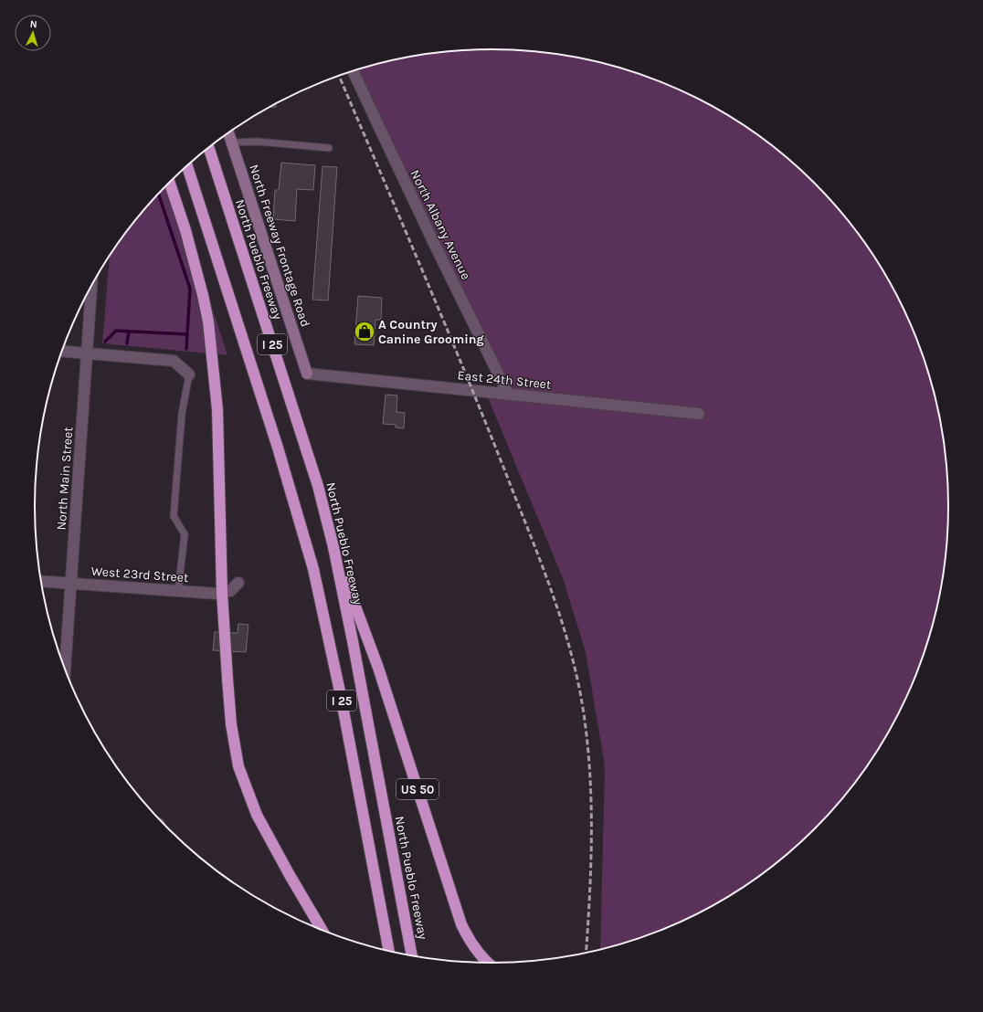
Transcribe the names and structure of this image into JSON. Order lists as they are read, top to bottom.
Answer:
{
  "streets": {
    "highway": ["North Pueblo Freeway", "I 25", "US 50"],
    "street": [
      "North Albany Avenue",
      "North Freeway Frontage Road",
      "East 24th Street",
      "North Main Street",
      "West 23rd Street"
    ]
  },
  "crossings": [
    ["North Albany Avenue", "East 24th Street"],
    ["North Freeway Frontage Road", "East 24th Street"],
    ["North Pueblo Freeway", "US 50"],
    ["North Main Street", "West 23rd Street"]
  ],
  "places": {
    "shop": ["A Country Canine Grooming"]
  },
  "north": "top"
}
